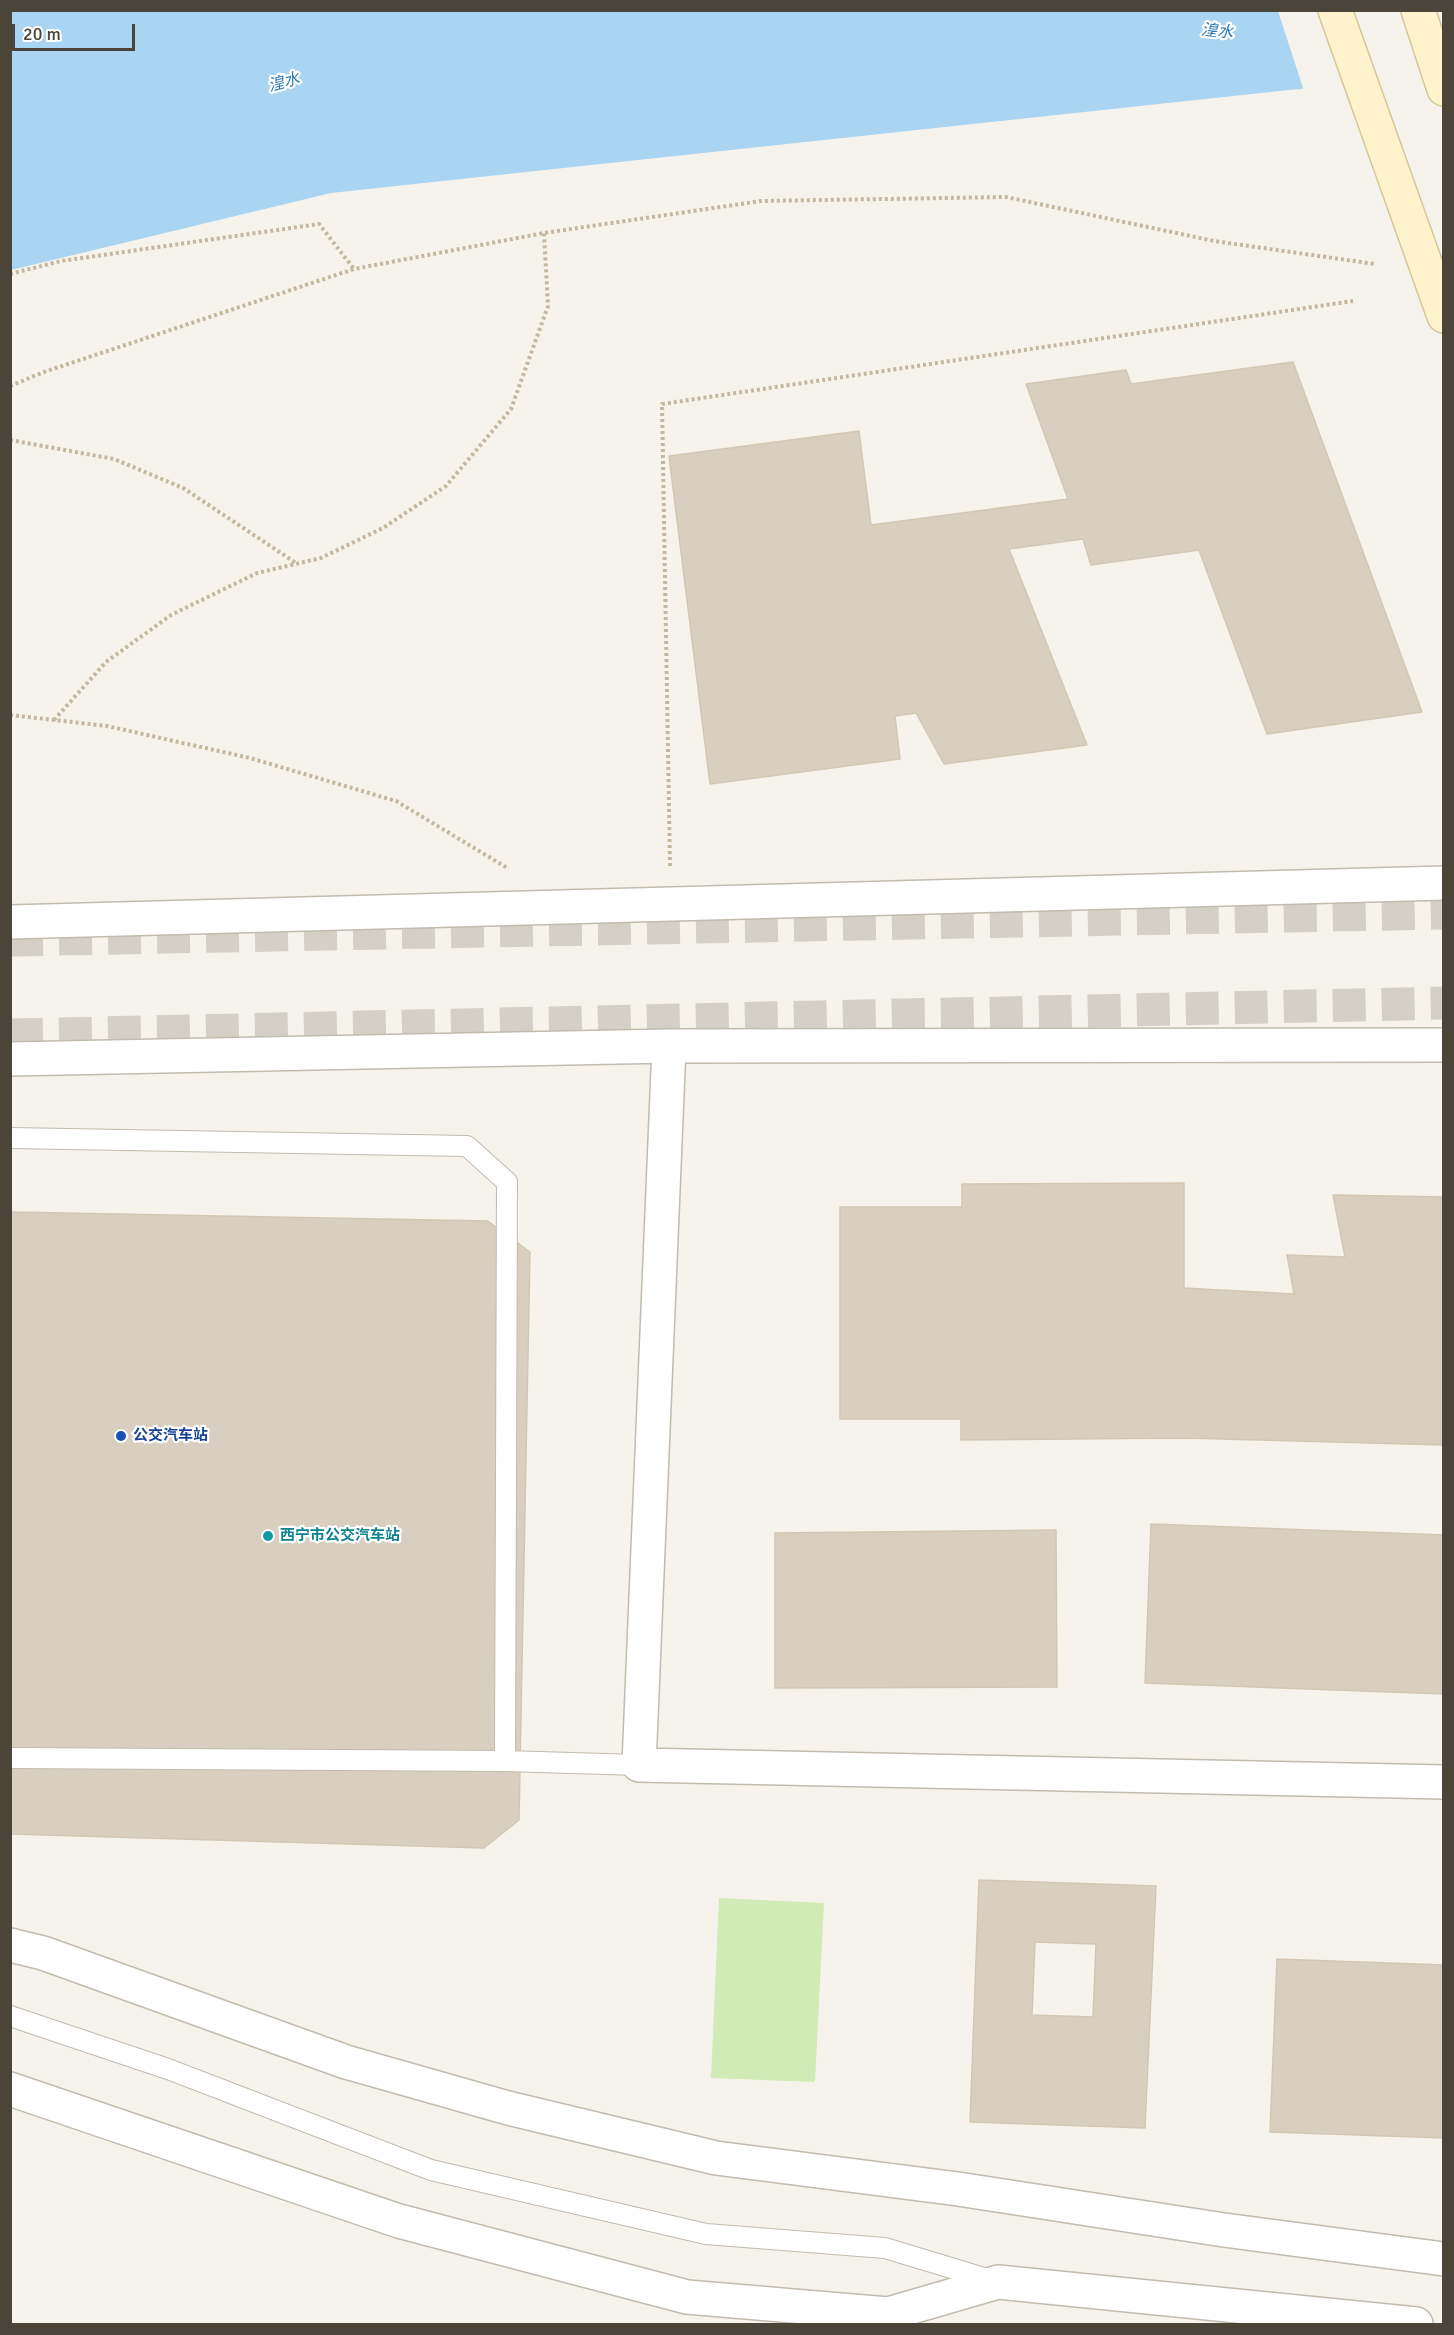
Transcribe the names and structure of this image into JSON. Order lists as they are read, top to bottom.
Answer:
{
  "water": ["湟水"],
  "places": ["公交汽车站", "西宁市公交汽车站"],
  "scale_bar": "20 m"
}
